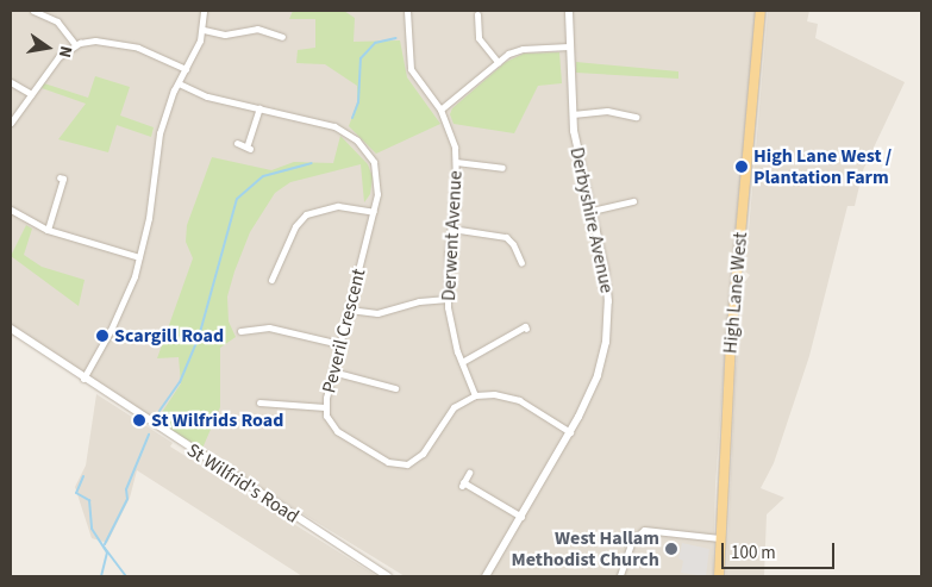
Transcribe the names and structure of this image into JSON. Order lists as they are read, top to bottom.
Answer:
{
  "streets": {
    "main road": ["High Lane West"],
    "street": [
      "Derbyshire Avenue",
      "Derwent Avenue",
      "Peveril Crescent",
      "St Wilfrid's Road"
    ]
  },
  "crossings": [
    ["Derwent Avenue", "Peveril Crescent"]
  ],
  "places": [
    "High Lane West / Plantation Farm",
    "Scargill Road",
    "St Wilfrids Road",
    "West Hallam Methodist Church"
  ],
  "scale_bar": "100 m",
  "north": "right"
}
